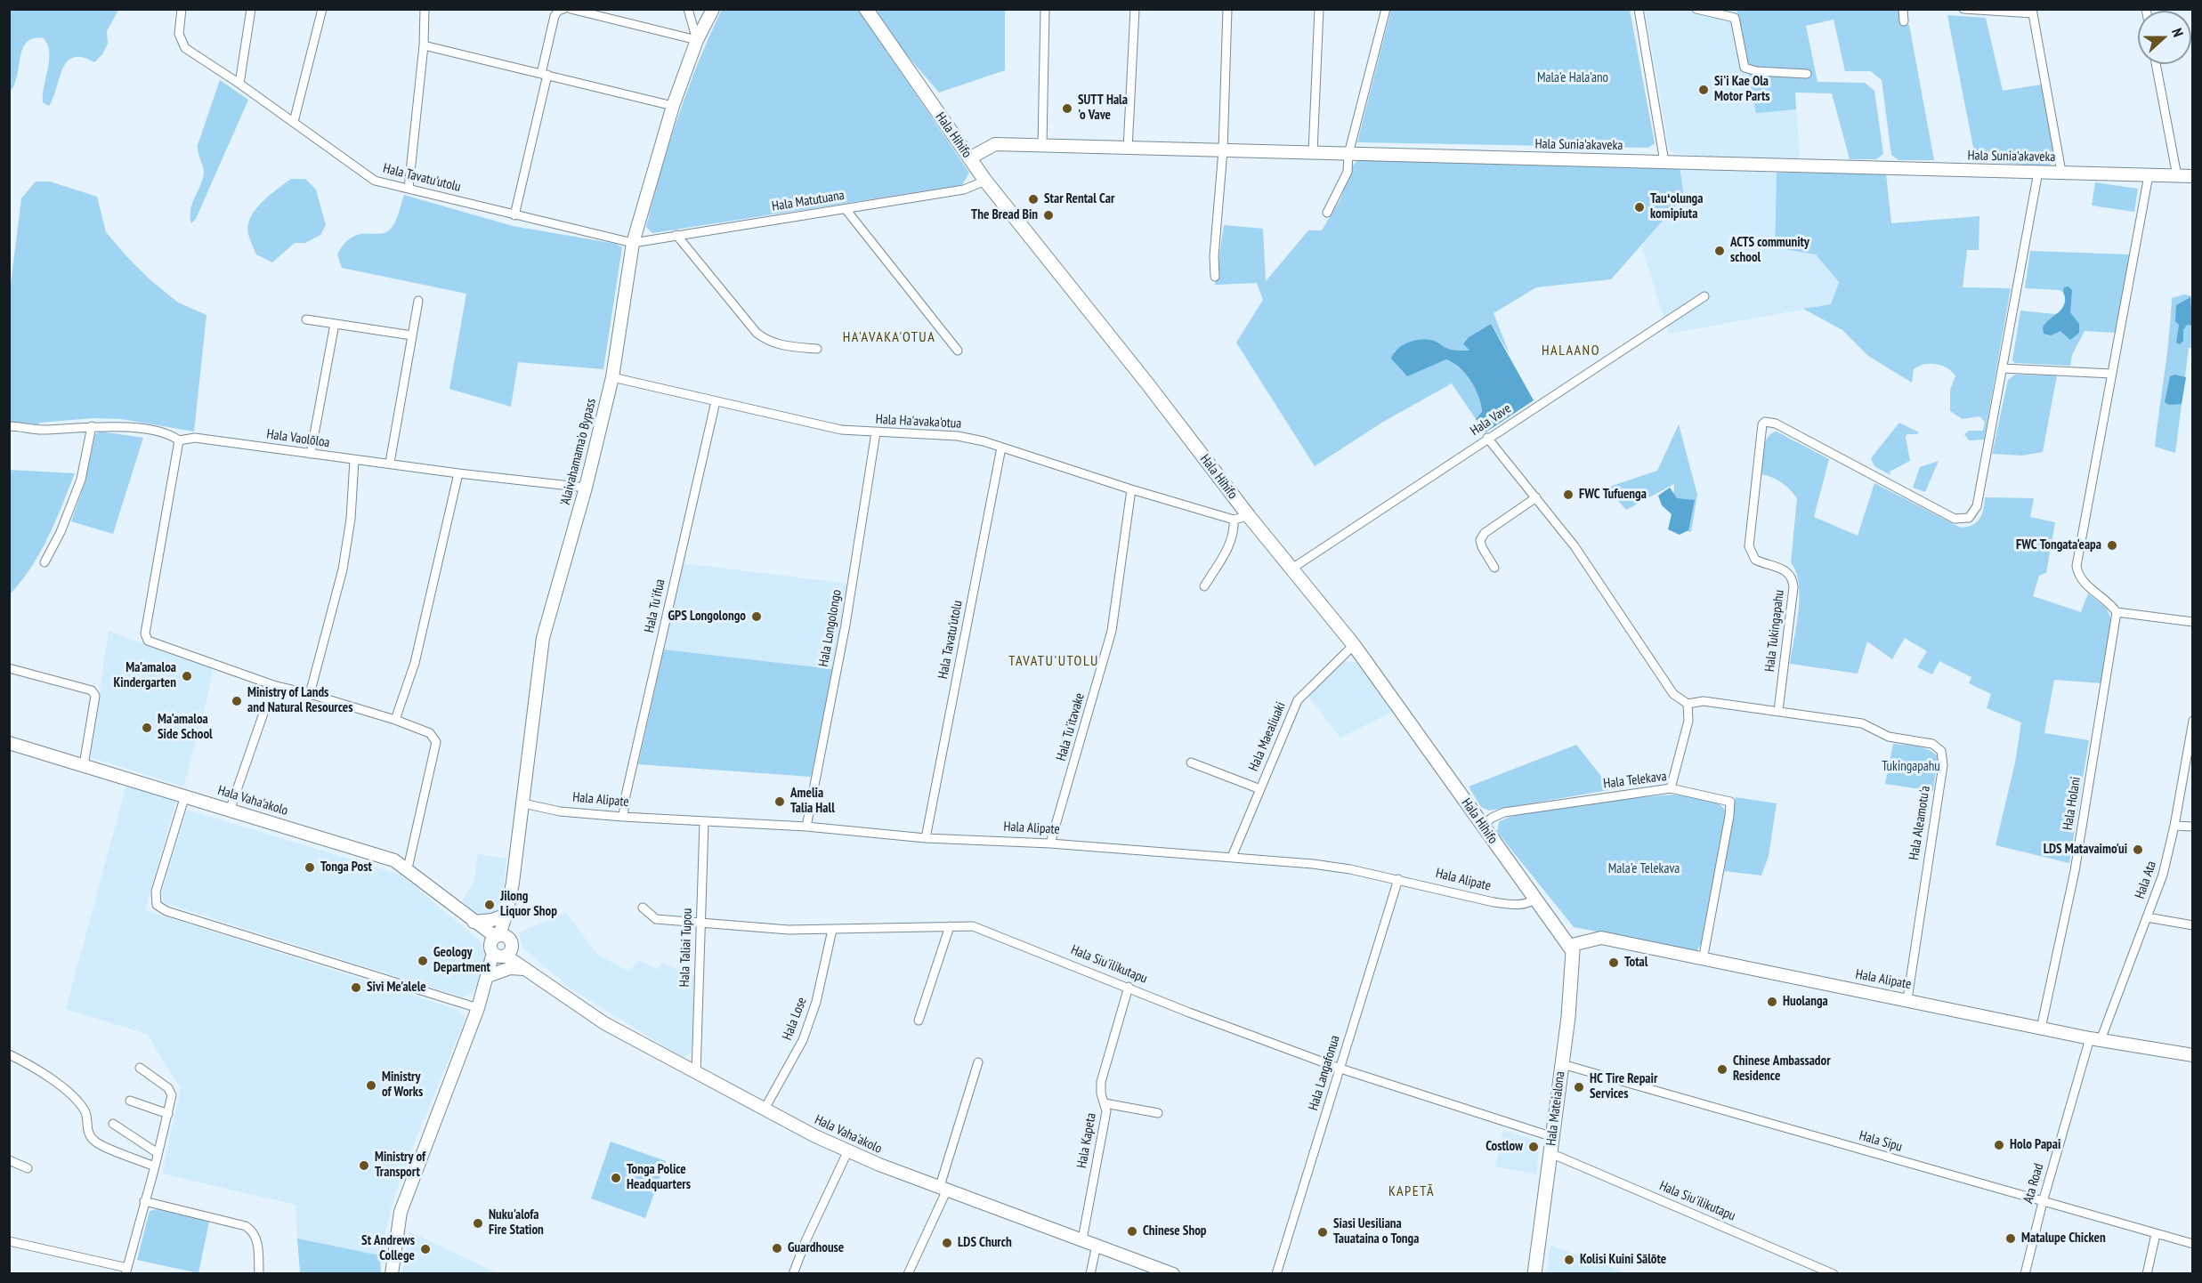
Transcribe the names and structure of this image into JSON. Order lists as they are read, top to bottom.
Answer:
{
  "streets": {
    "main road": [
      "Hala Hihifo",
      "Hala Sunia'akaveka",
      "'Alaivahamama'o Bypass",
      "Hala Alipate",
      "Hala Vaha'akolo",
      "Hala Mateialona"
    ],
    "street": [
      "Hala Tavatu'utolu",
      "Hala Matutuana",
      "Hala Vave",
      "Hala Ha'avaka'otua",
      "Hala Vaolōloa",
      "Hala Tu'ifua",
      "Hala Longolongo",
      "Hala Tukingapahu",
      "Hala Tu'itavake",
      "Hala Maealiuaki",
      "Hala Telekava",
      "Hala Holani",
      "Hala Aleamotu'a",
      "Hala Ata",
      "Hala Taliai Tupou",
      "Hala Siu'ilikutapu",
      "Hala Lose",
      "Hala Langafonua",
      "Hala Kapeta",
      "Hala Sipu",
      "Ata Road"
    ]
  },
  "crossings": [
    ["Hala Hihifo", "Hala Sunia'akaveka"],
    ["Hala Hihifo", "Hala Matutuana"],
    ["Hala Hihifo", "Hala Vave"],
    ["Hala Hihifo", "Hala Ha'avaka'otua"],
    ["Hala Hihifo", "Hala Maealiuaki"],
    ["Hala Hihifo", "Hala Telekava"],
    ["Hala Hihifo", "Hala Alipate"],
    ["Hala Hihifo", "Hala Mateialona"],
    ["Hala Tavatu'utolu", "Hala Matutuana"],
    ["Hala Tavatu'utolu", "Hala Ha'avaka'otua"],
    ["Hala Tavatu'utolu", "'Alaivahamama'o Bypass"],
    ["Hala Tavatu'utolu", "Hala Alipate"],
    ["Hala Matutuana", "'Alaivahamama'o Bypass"],
    ["Hala Ha'avaka'otua", "'Alaivahamama'o Bypass"],
    ["Hala Ha'avaka'otua", "Hala Tu'ifua"],
    ["Hala Ha'avaka'otua", "Hala Longolongo"],
    ["Hala Ha'avaka'otua", "Hala Tu'itavake"],
    ["Hala Vaolōloa", "'Alaivahamama'o Bypass"],
    ["'Alaivahamama'o Bypass", "Hala Alipate"],
    ["'Alaivahamama'o Bypass", "Hala Vaha'akolo"],
    ["Hala Tu'ifua", "Hala Alipate"],
    ["Hala Longolongo", "Hala Alipate"],
    ["Hala Tukingapahu", "Hala Aleamotu'a"],
    ["Hala Tu'itavake", "Hala Alipate"],
    ["Hala Maealiuaki", "Hala Alipate"],
    ["Hala Telekava", "Hala Alipate"],
    ["Hala Alipate", "Hala Holani"],
    ["Hala Alipate", "Hala Aleamotu'a"],
    ["Hala Alipate", "Hala Ata"],
    ["Hala Alipate", "Hala Taliai Tupou"],
    ["Hala Alipate", "Hala Langafonua"],
    ["Hala Alipate", "Hala Mateialona"],
    ["Hala Alipate", "Ata Road"],
    ["Hala Vaha'akolo", "Hala Taliai Tupou"],
    ["Hala Vaha'akolo", "Hala Lose"],
    ["Hala Vaha'akolo", "Hala Kapeta"],
    ["Hala Ata", "Ata Road"],
    ["Hala Taliai Tupou", "Hala Siu'ilikutapu"],
    ["Hala Siu'ilikutapu", "Hala Lose"],
    ["Hala Siu'ilikutapu", "Hala Langafonua"],
    ["Hala Siu'ilikutapu", "Hala Mateialona"],
    ["Hala Siu'ilikutapu", "Hala Kapeta"],
    ["Hala Mateialona", "Hala Sipu"],
    ["Hala Sipu", "Ata Road"]
  ],
  "districts": [
    "HA'AVAKA'OTUA",
    "HALAANO",
    "TAVATU'UTOLU",
    "KAPETĀ"
  ],
  "parks": ["Mala'e Hala'ano", "Tukingapahu", "Mala'e Telekava"],
  "places": [
    "Si'i Kae Ola Motor Parts",
    "SUTT Hala 'o Vave",
    "Star Rental Car",
    "Tauʻolunga komipiuta",
    "The Bread Bin",
    "ACTS community school",
    "FWC Tufuenga",
    "FWC Tongata'eapa",
    "GPS Longolongo",
    "Ma'amaloa Kindergarten",
    "Ministry of Lands and Natural Resources",
    "Ma'amaloa Side School",
    "Amelia Talia Hall",
    "LDS Matavaimo'ui",
    "Tonga Post",
    "Jilong Liquor Shop",
    "Geology Department",
    "Total",
    "Sivi Me'alele",
    "Huolanga",
    "Chinese Ambassador Residence",
    "Ministry of Works",
    "HC Tire Repair Services",
    "Holo Papai",
    "Costlow",
    "Ministry of Transport",
    "Tonga Police Headquarters",
    "Nuku'alofa Fire Station",
    "Chinese Shop",
    "Siasi Uesiliana Tauataina o Tonga",
    "Matalupe Chicken",
    "LDS Church",
    "Guardhouse",
    "St Andrews College",
    "Kolisi Kuini Sālōte"
  ],
  "north": "right"
}
